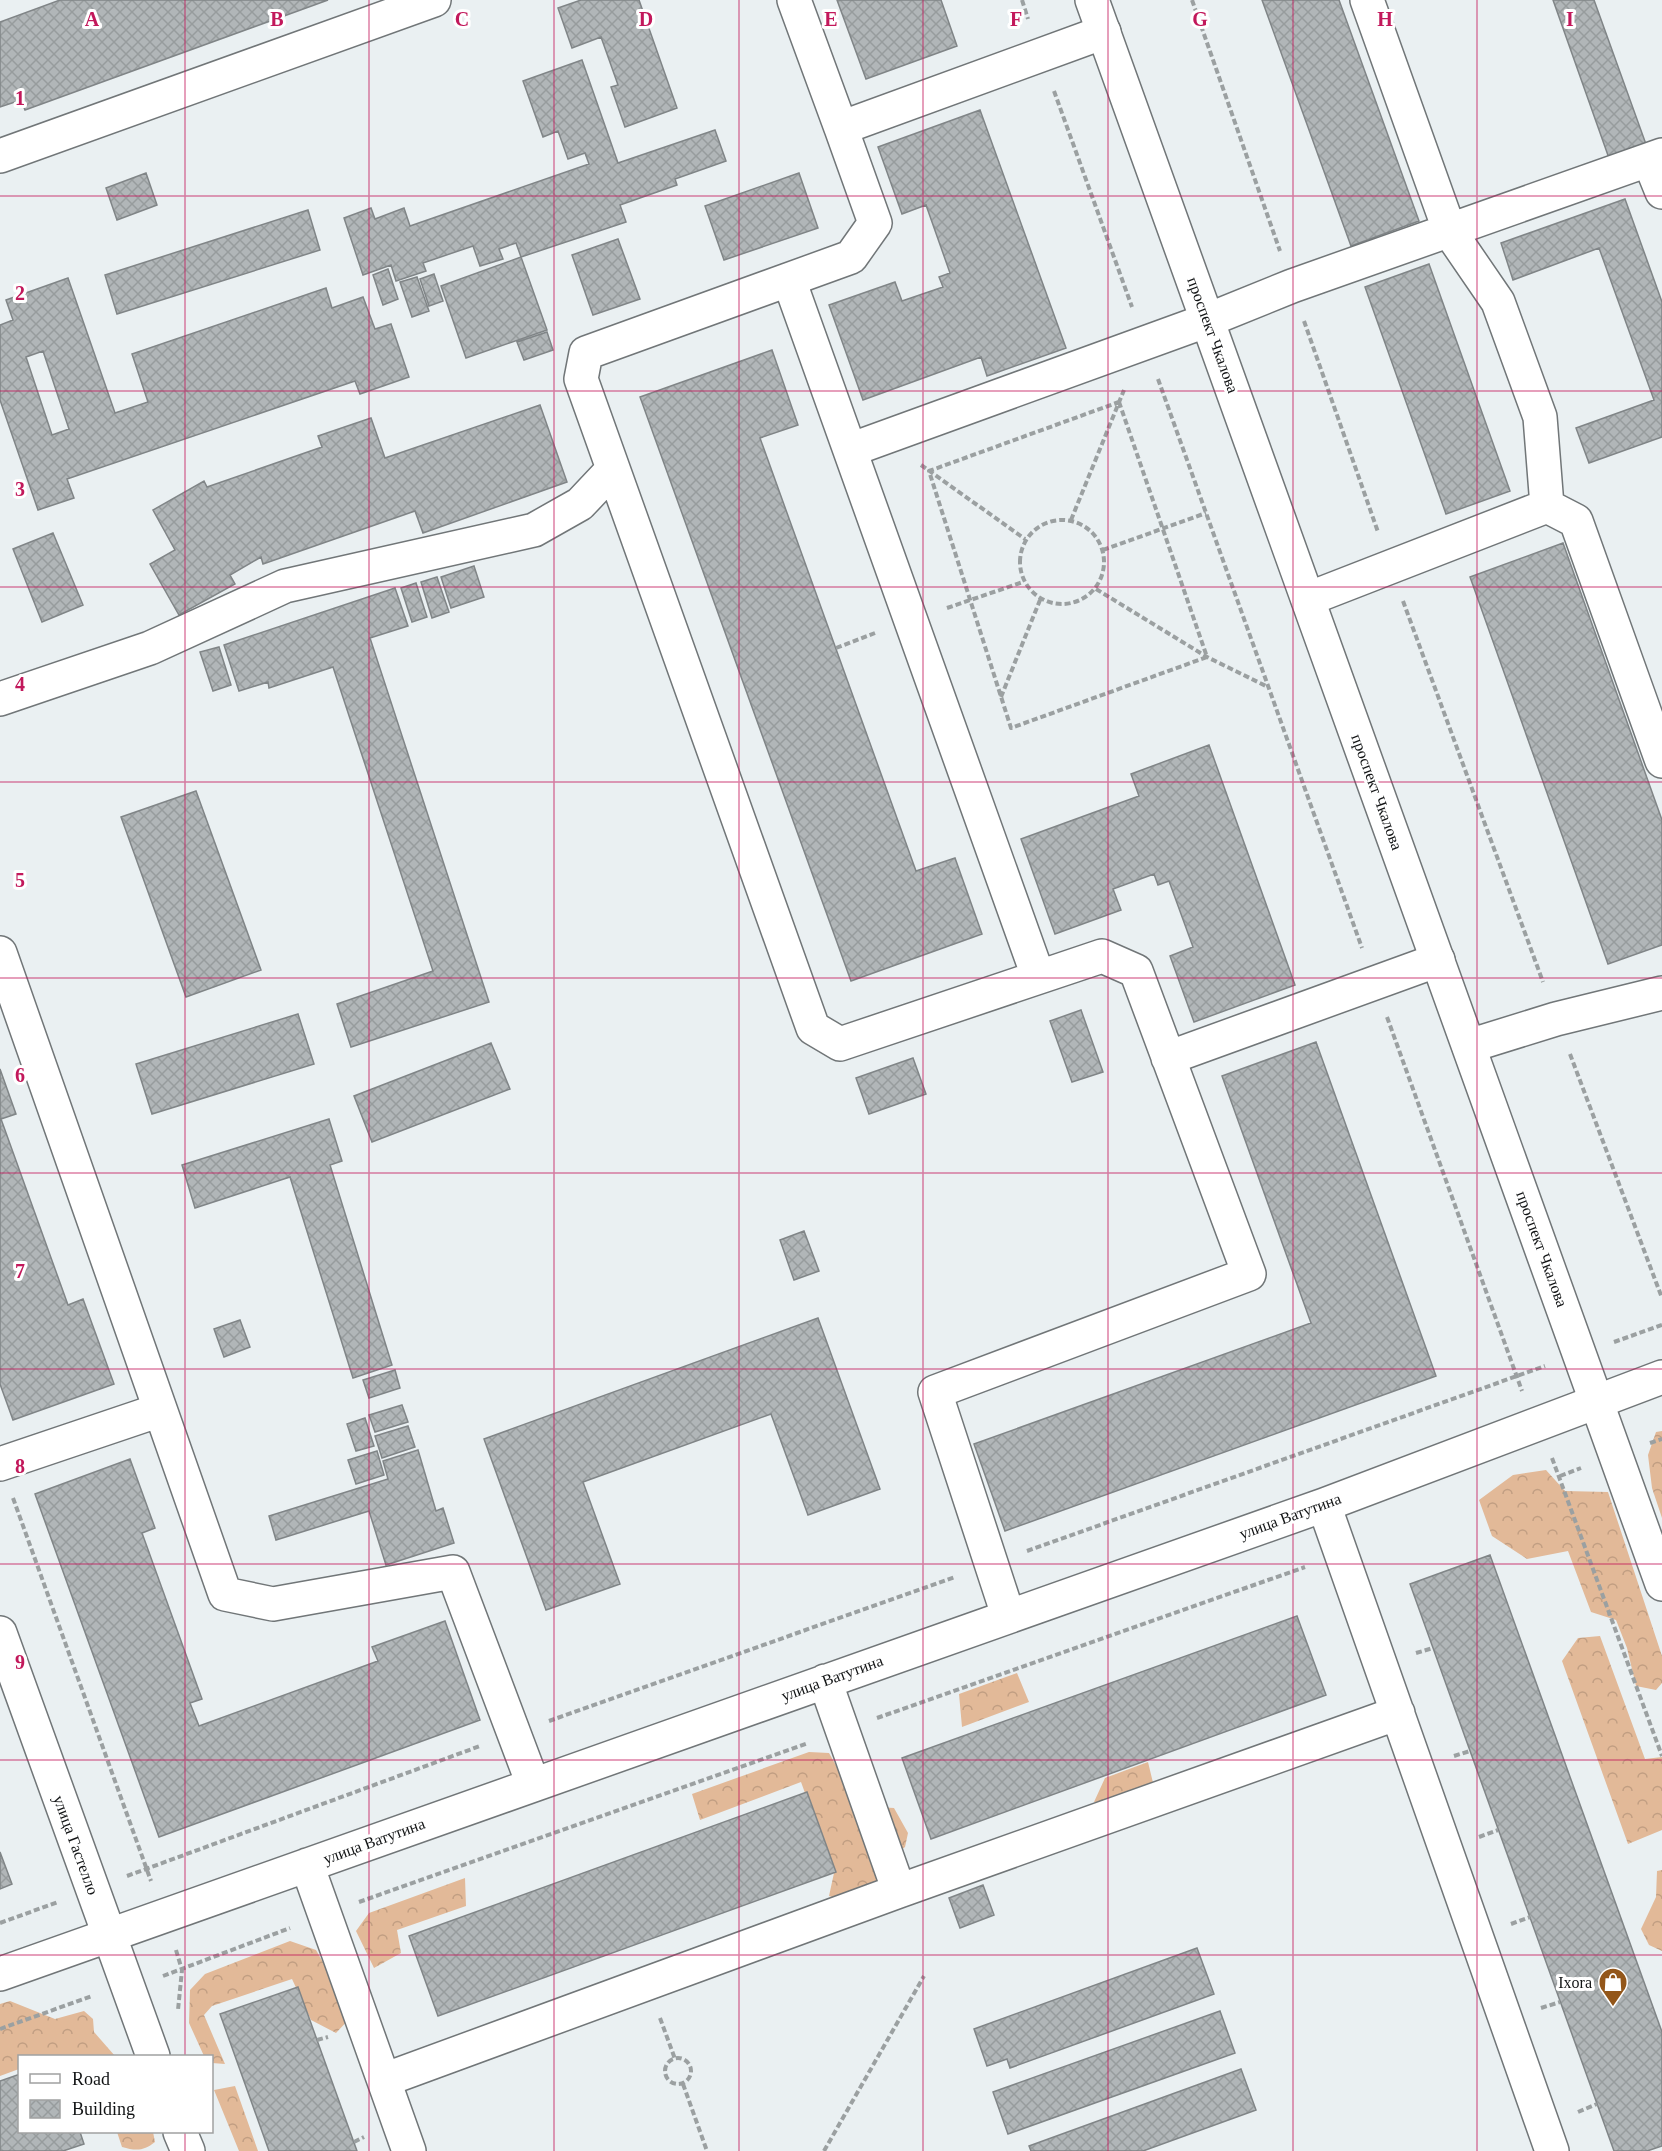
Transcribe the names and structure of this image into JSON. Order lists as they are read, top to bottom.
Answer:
{
  "streets": {
    "street": ["проспект Чкалова", "улица Ватутина", "улица Гастелло"]
  },
  "crossings": [
    ["проспект Чкалова", "улица Ватутина"],
    ["улица Ватутина", "улица Гастелло"]
  ],
  "places": {
    "shop": ["Ixora"]
  },
  "legend": ["Road", "Building"],
  "grid": {
    "columns": [
      "A",
      "B",
      "C",
      "D",
      "E",
      "F",
      "G",
      "H",
      "I"
    ],
    "rows": [
      "1",
      "2",
      "3",
      "4",
      "5",
      "6",
      "7",
      "8",
      "9"
    ]
  }
}
